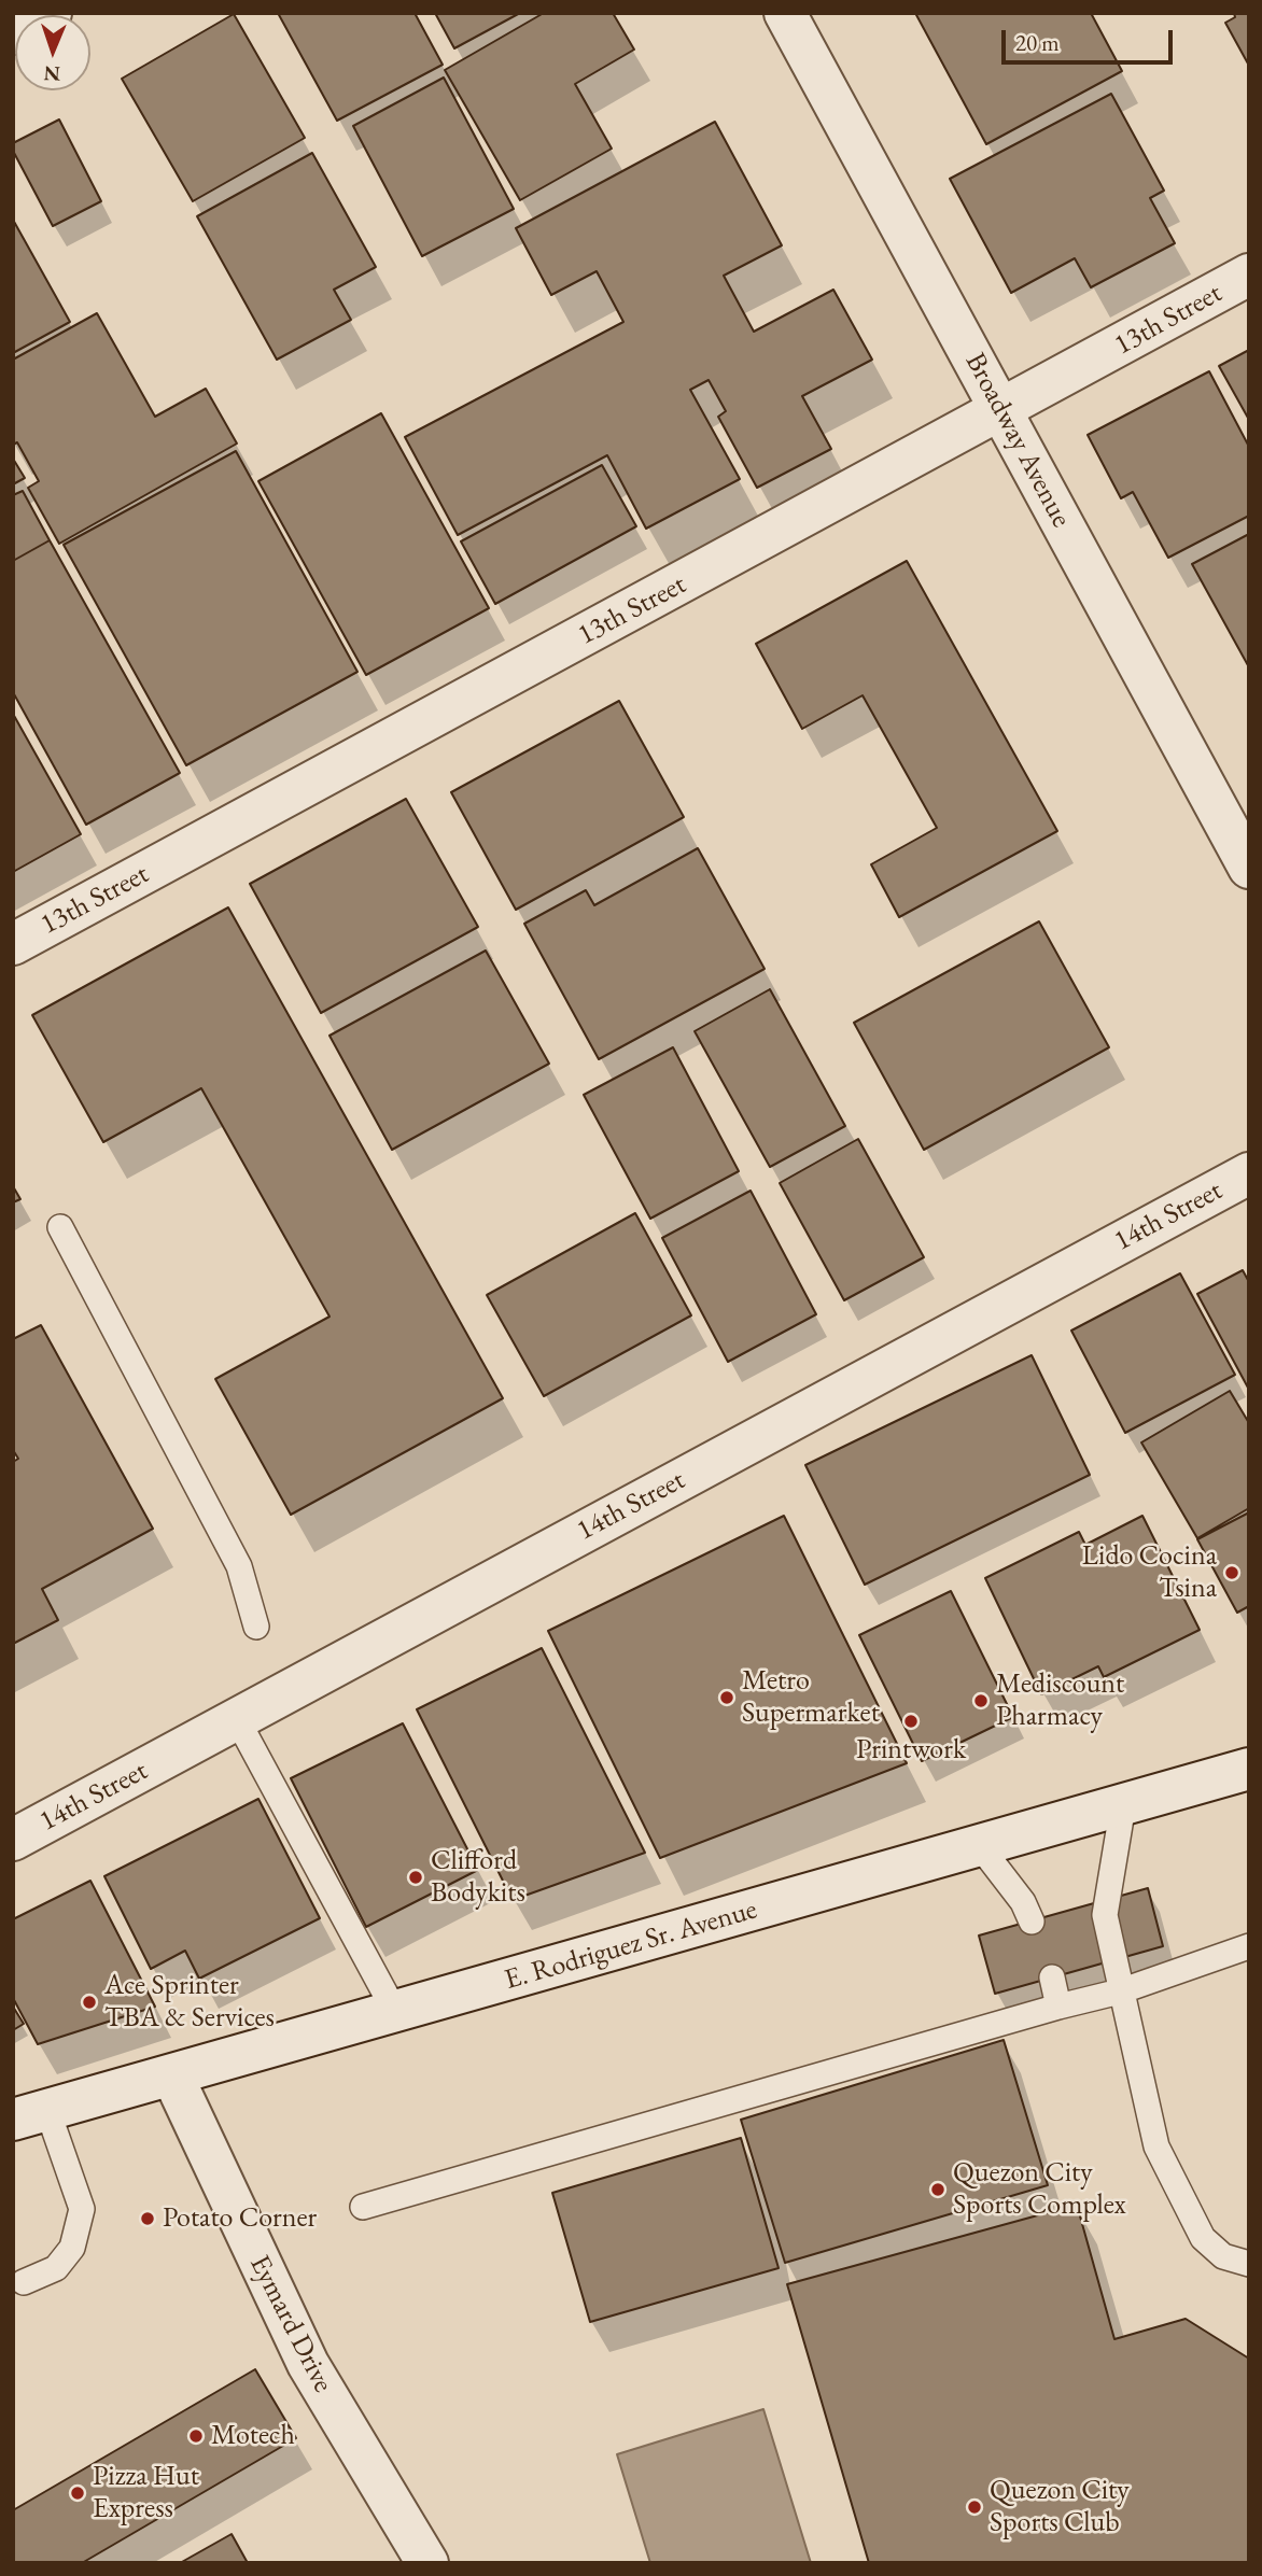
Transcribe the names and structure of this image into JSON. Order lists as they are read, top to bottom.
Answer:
{
  "streets": {
    "street": [
      "13th Street",
      "Broadway Avenue",
      "14th Street",
      "E. Rodriguez Sr. Avenue",
      "Eymard Drive"
    ]
  },
  "crossings": [
    ["13th Street", "Broadway Avenue"],
    ["E. Rodriguez Sr. Avenue", "Eymard Drive"]
  ],
  "places": [
    "Lido Cocina Tsina",
    "Metro Supermarket",
    "Mediscount Pharmacy",
    "Printwork",
    "Clifford Bodykits",
    "Ace Sprinter TBA & Services",
    "Quezon City Sports Complex",
    "Potato Corner",
    "Motech",
    "Pizza Hut Express",
    "Quezon City Sports Club"
  ],
  "scale_bar": "20 m",
  "north": "bottom"
}
